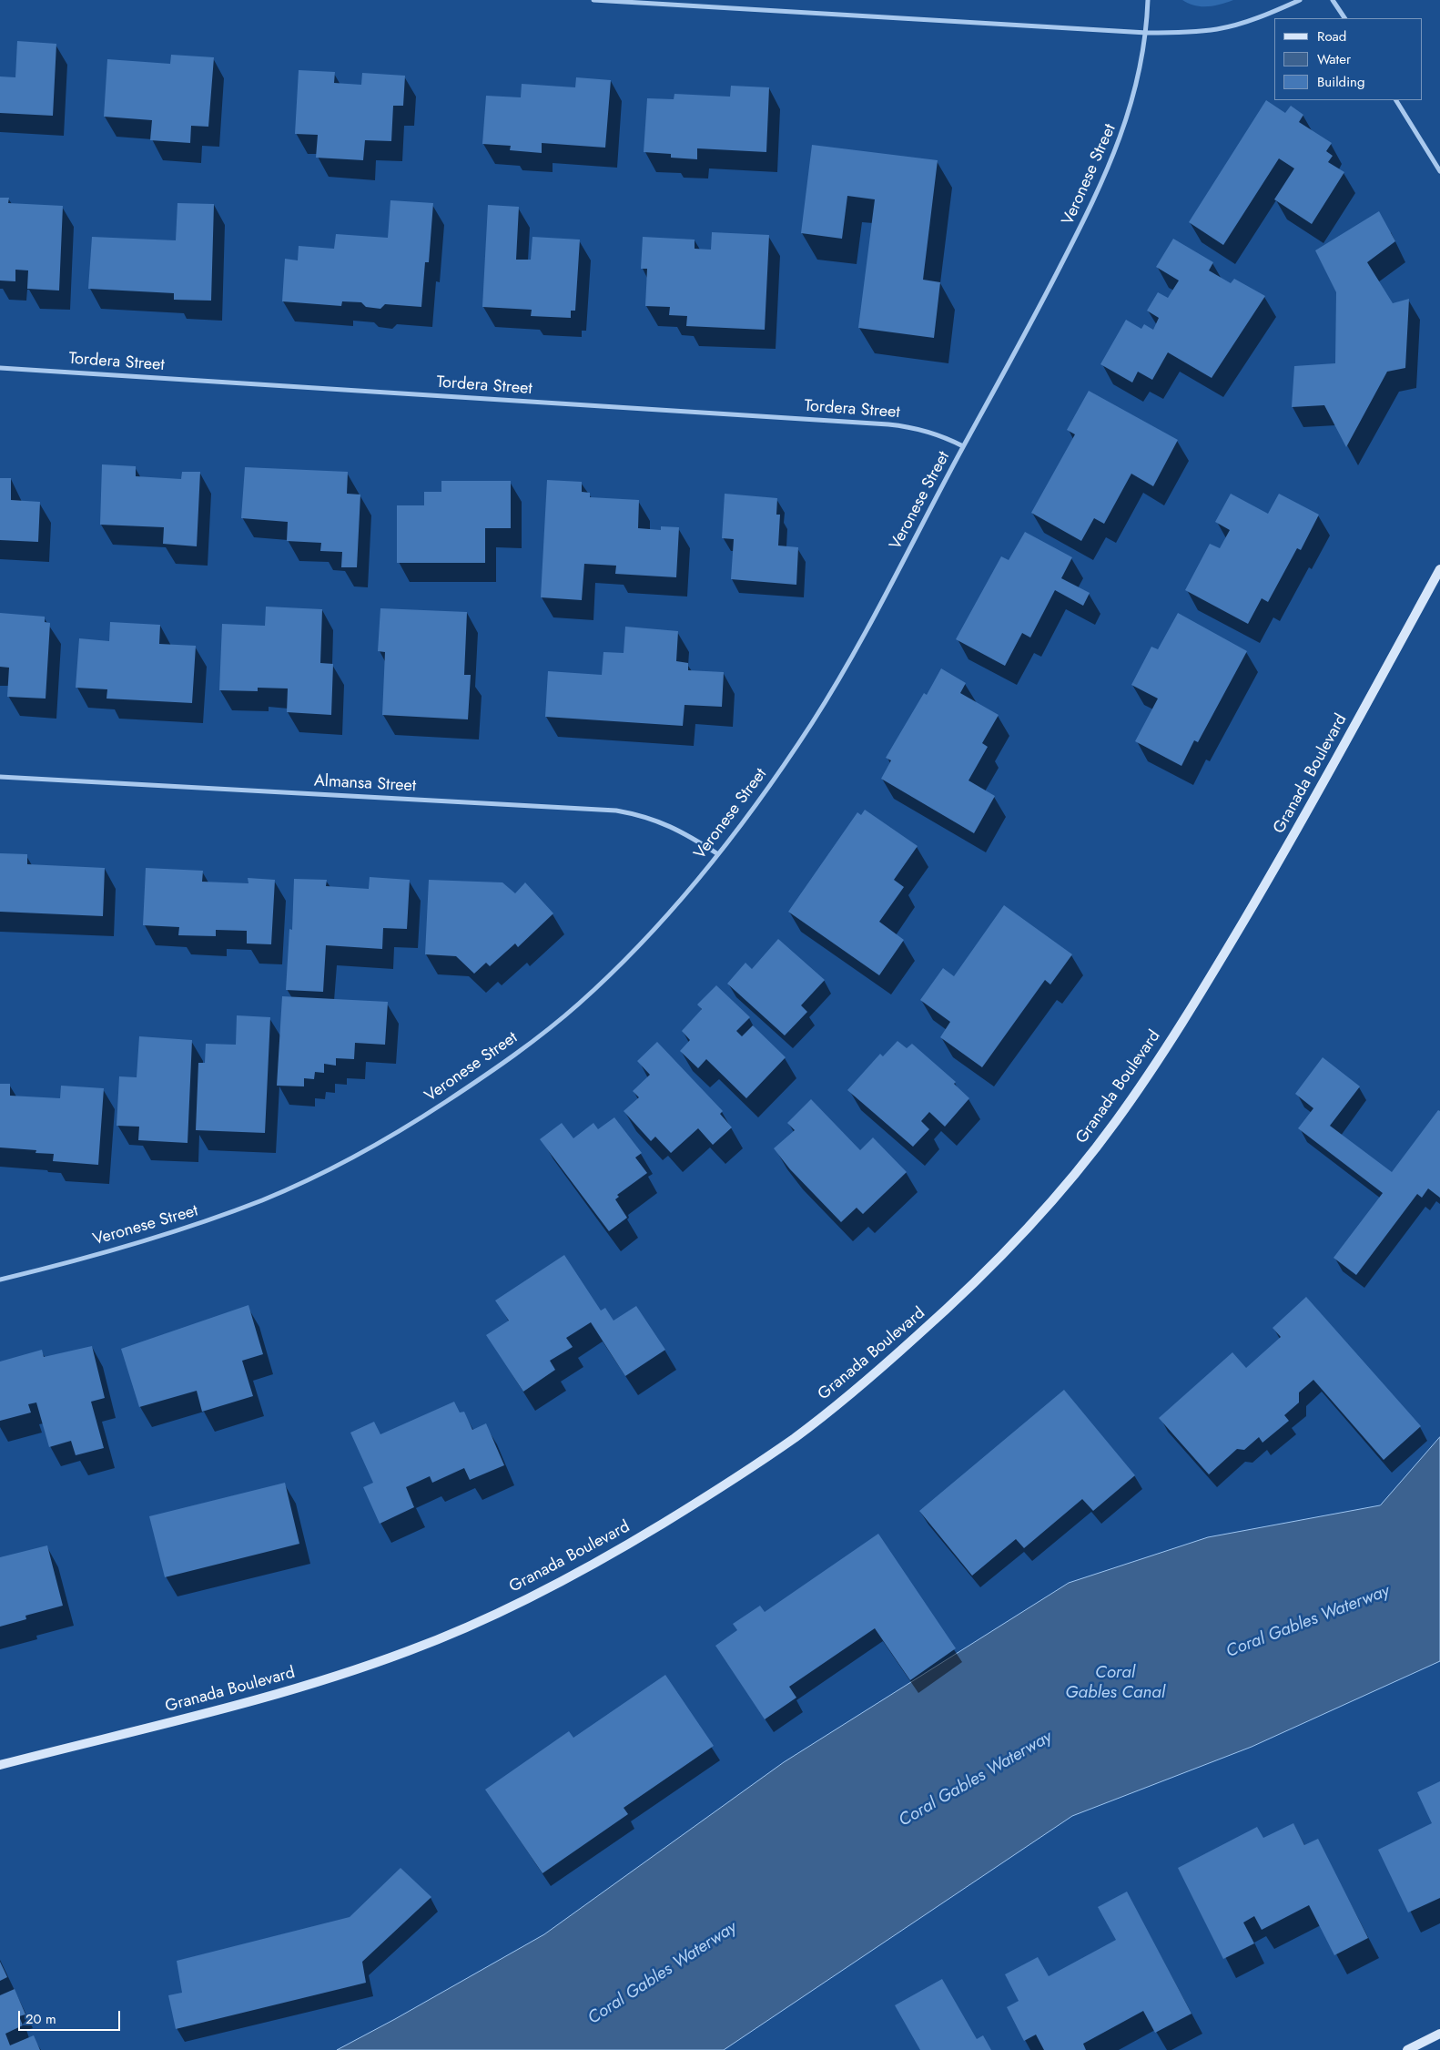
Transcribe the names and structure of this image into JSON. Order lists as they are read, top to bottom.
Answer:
{
  "streets": {
    "street": [
      "Veronese Street",
      "Tordera Street",
      "Granada Boulevard",
      "Almansa Street"
    ]
  },
  "crossings": [
    ["Veronese Street", "Tordera Street"],
    ["Veronese Street", "Almansa Street"]
  ],
  "water": ["Coral Gables Waterway", "Coral Gables Canal"],
  "legend": ["Road", "Water", "Building"],
  "scale_bar": "20 m"
}
